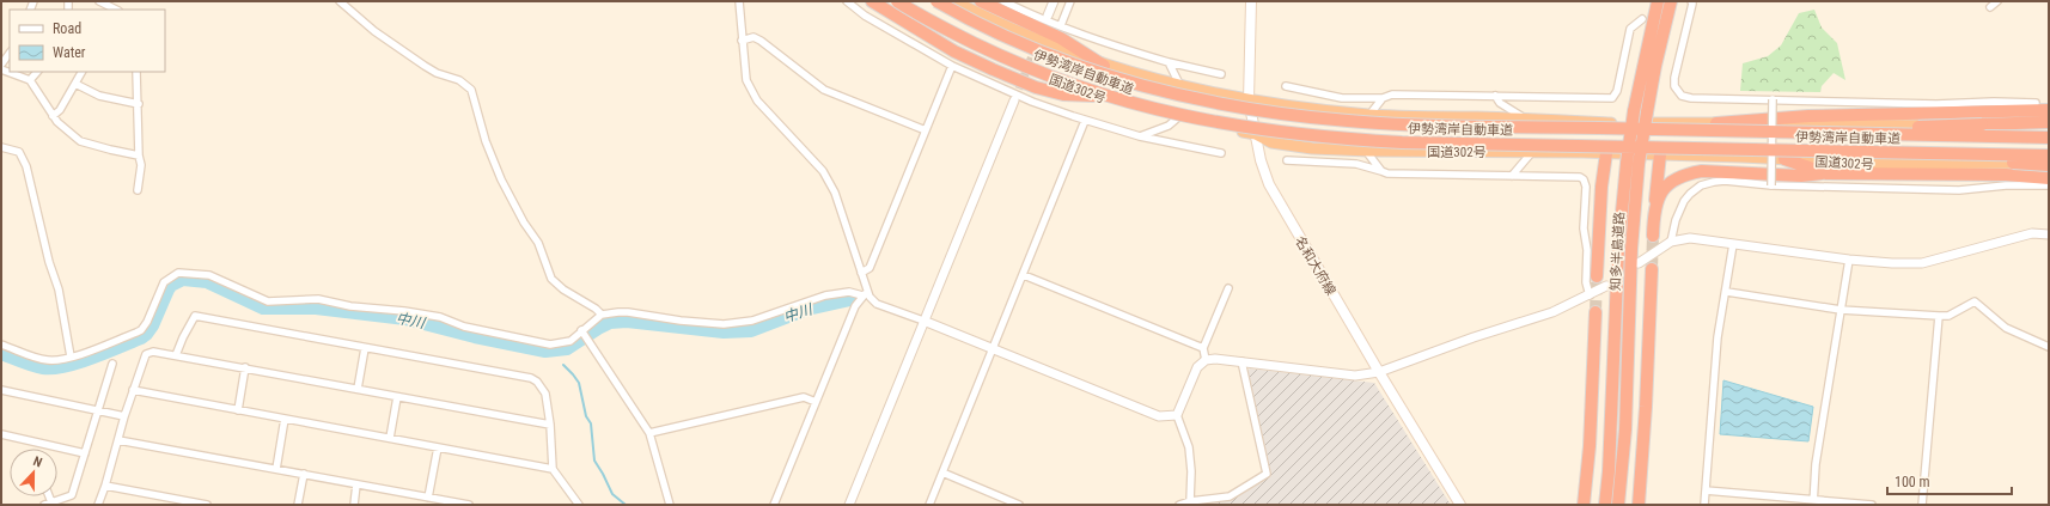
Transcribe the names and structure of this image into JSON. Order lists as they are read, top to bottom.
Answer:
{
  "streets": {
    "highway": ["伊勢湾岸自動車道", "国道302号", "知多半島道路"],
    "main road": ["名和大府線"]
  },
  "crossings": [
    ["国道302号", "名和大府線"]
  ],
  "water": ["中川"],
  "legend": ["Road", "Water"],
  "scale_bar": "100 m",
  "north": "top"
}
